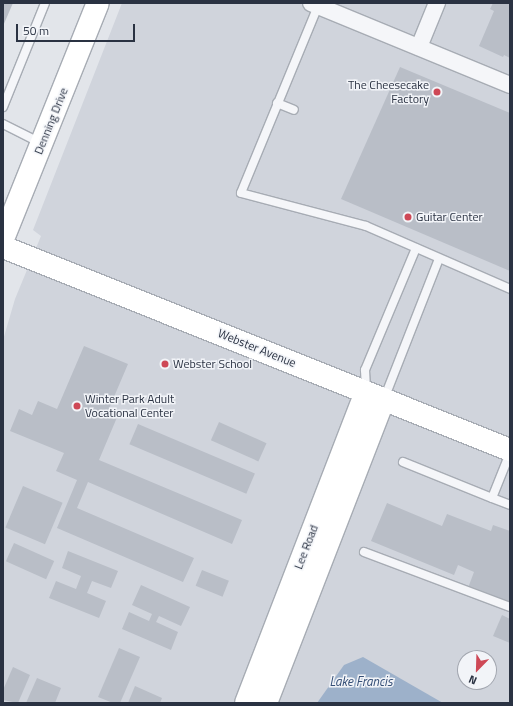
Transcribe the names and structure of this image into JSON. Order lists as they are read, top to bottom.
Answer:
{
  "streets": {
    "street": ["Denning Drive", "Webster Avenue", "Lee Road"]
  },
  "crossings": [
    ["Webster Avenue", "Lee Road"]
  ],
  "water": ["Lake Francis"],
  "places": [
    "The Cheesecake Factory",
    "Guitar Center",
    "Webster School",
    "Winter Park Adult Vocational Center"
  ],
  "scale_bar": "50 m",
  "north": "bottom left"
}
